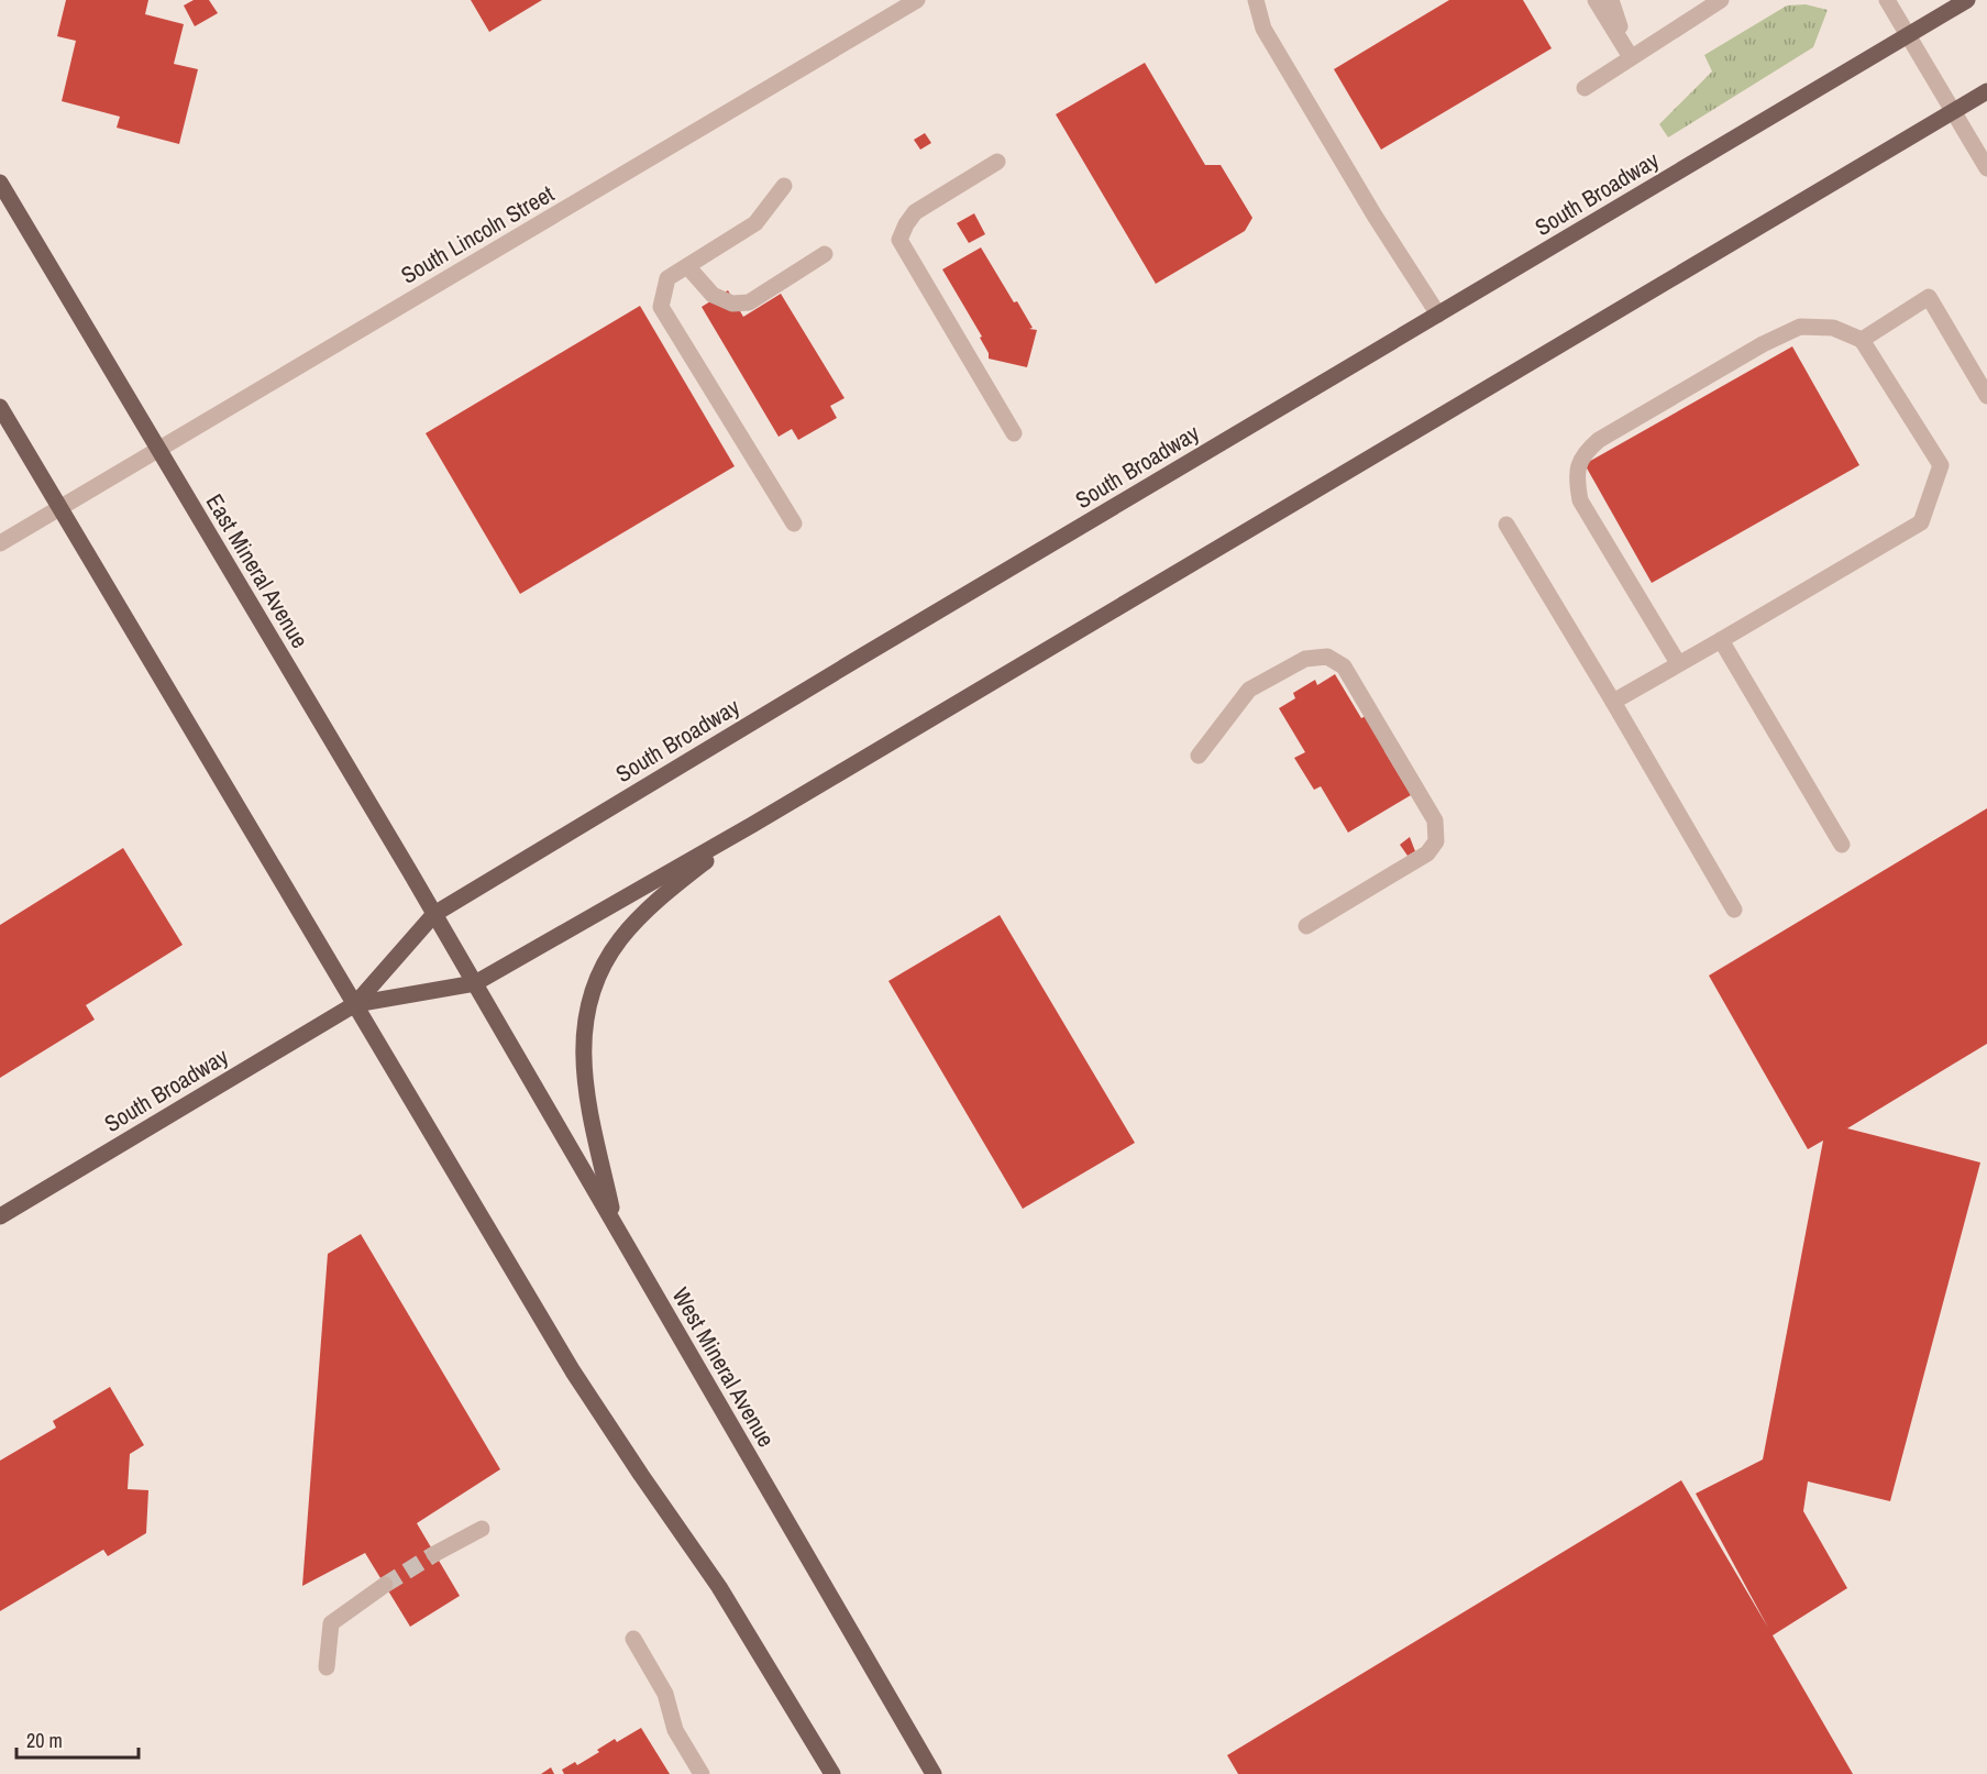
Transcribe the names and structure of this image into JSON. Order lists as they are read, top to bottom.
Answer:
{
  "streets": {
    "main road": ["South Broadway", "East Mineral Avenue", "West Mineral Avenue"],
    "street": ["South Lincoln Street"]
  },
  "crossings": [
    ["South Broadway", "East Mineral Avenue"],
    ["South Broadway", "West Mineral Avenue"],
    ["South Lincoln Street", "East Mineral Avenue"],
    ["East Mineral Avenue", "West Mineral Avenue"]
  ],
  "scale_bar": "20 m"
}
